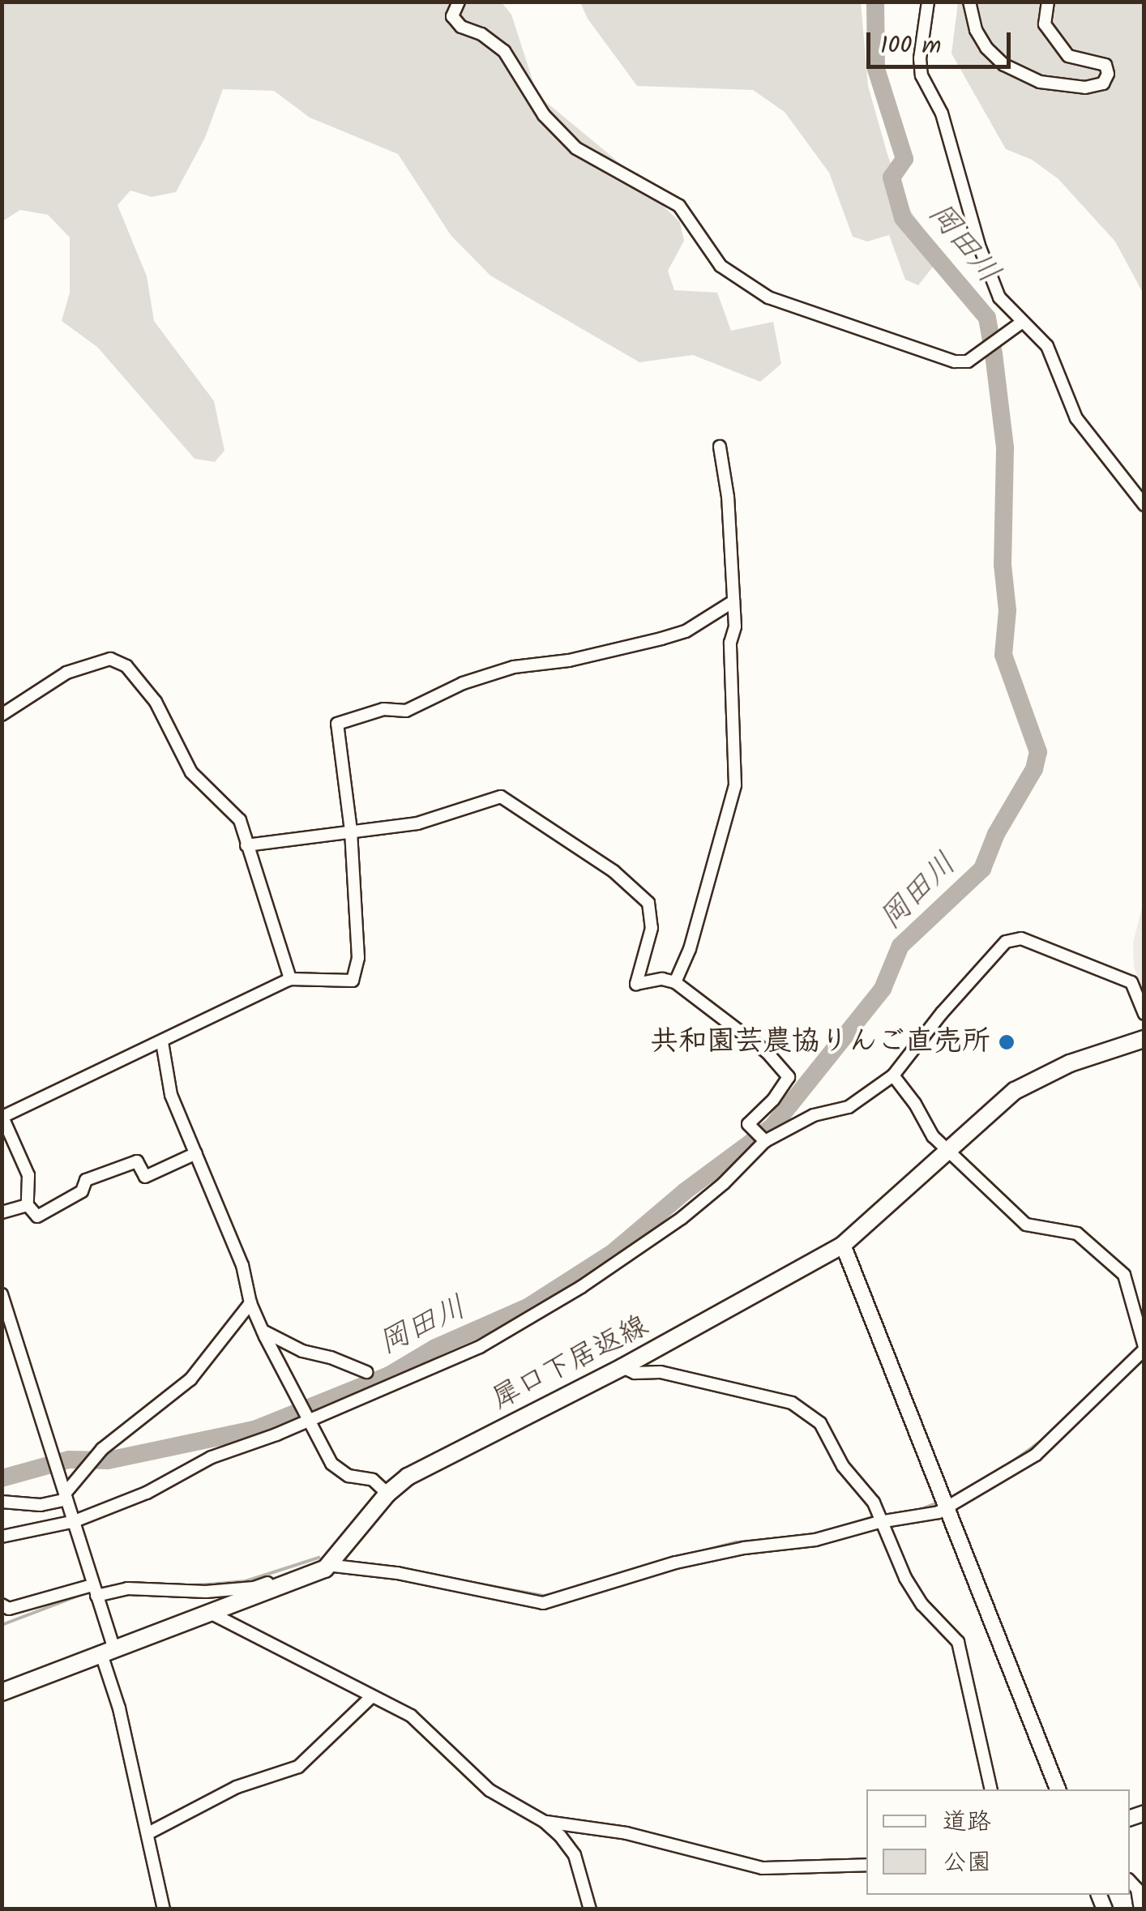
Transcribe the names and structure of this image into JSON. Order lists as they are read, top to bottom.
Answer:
{
  "streets": {
    "main road": ["犀口下居返線"]
  },
  "water": ["岡田川"],
  "places": ["共和園芸農協りんご直売所"],
  "legend": ["道路", "公園"],
  "scale_bar": "100 m"
}
